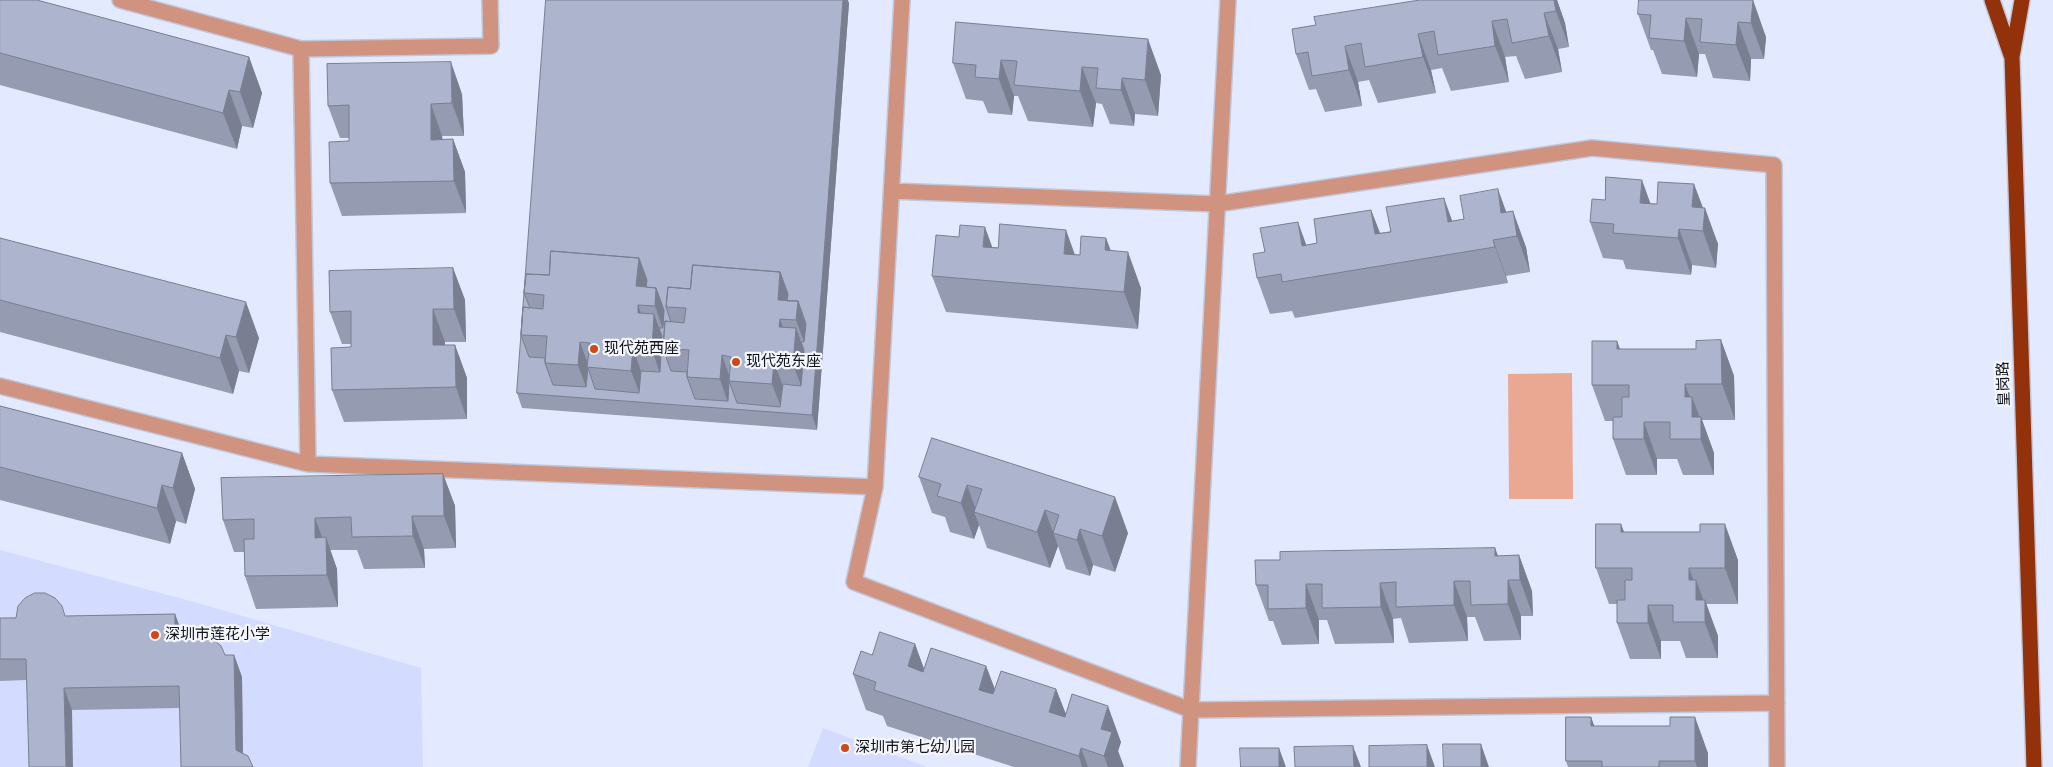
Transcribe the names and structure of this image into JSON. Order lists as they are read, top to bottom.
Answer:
{
  "streets": {
    "highway": ["皇岗路"]
  },
  "places": [
    "现代苑西座",
    "现代苑东座",
    "深圳市莲花小学",
    "深圳市第七幼儿园"
  ]
}
